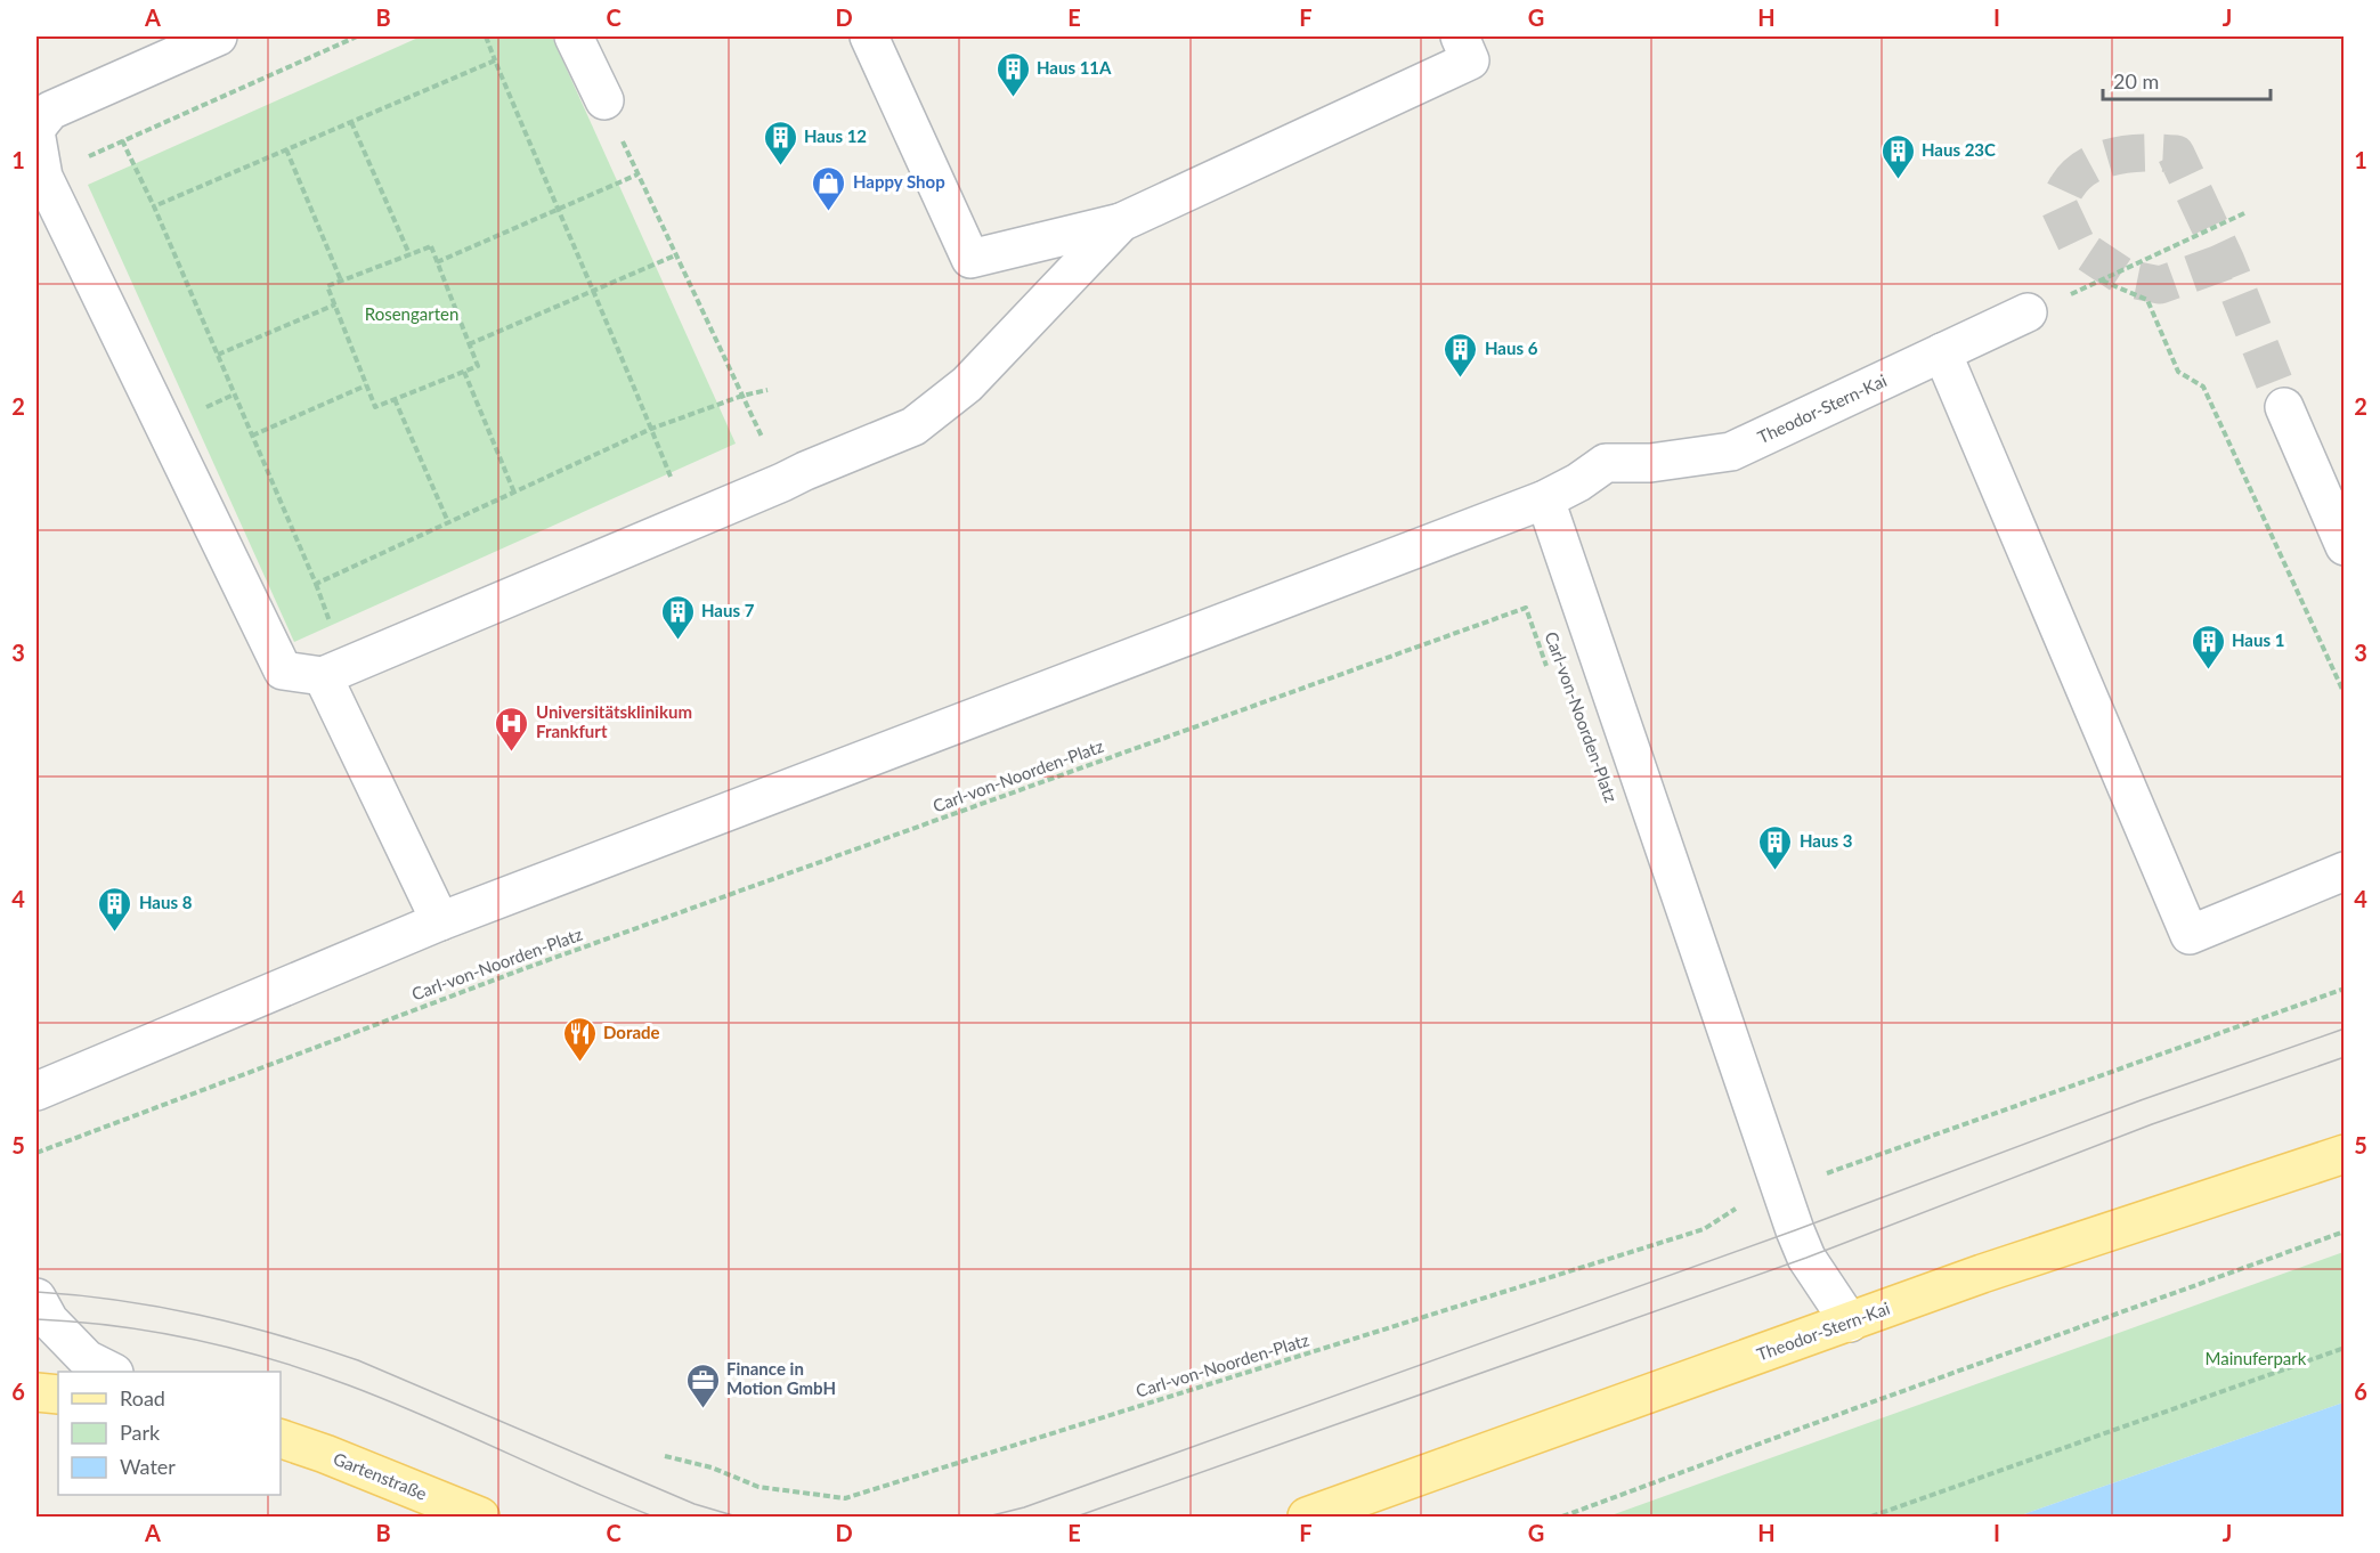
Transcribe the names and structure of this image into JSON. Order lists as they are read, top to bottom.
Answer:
{
  "streets": {
    "main road": ["Theodor-Stern-Kai", "Gartenstraße"],
    "path": ["Carl-von-Noorden-Platz"]
  },
  "parks": ["Rosengarten", "Mainuferpark"],
  "places": {
    "building": [
      "Haus 11A",
      "Haus 12",
      "Haus 23C",
      "Haus 6",
      "Haus 7",
      "Haus 1",
      "Haus 3",
      "Haus 8"
    ],
    "shop": ["Happy Shop"],
    "hospital": ["Universitätsklinikum Frankfurt"],
    "restaurant": ["Dorade"],
    "office": ["Finance in Motion GmbH"]
  },
  "legend": ["Road", "Park", "Water"],
  "scale_bar": "20 m",
  "grid": {
    "columns": [
      "A",
      "B",
      "C",
      "D",
      "E",
      "F",
      "G",
      "H",
      "I",
      "J"
    ],
    "rows": [
      "1",
      "2",
      "3",
      "4",
      "5",
      "6"
    ]
  }
}
